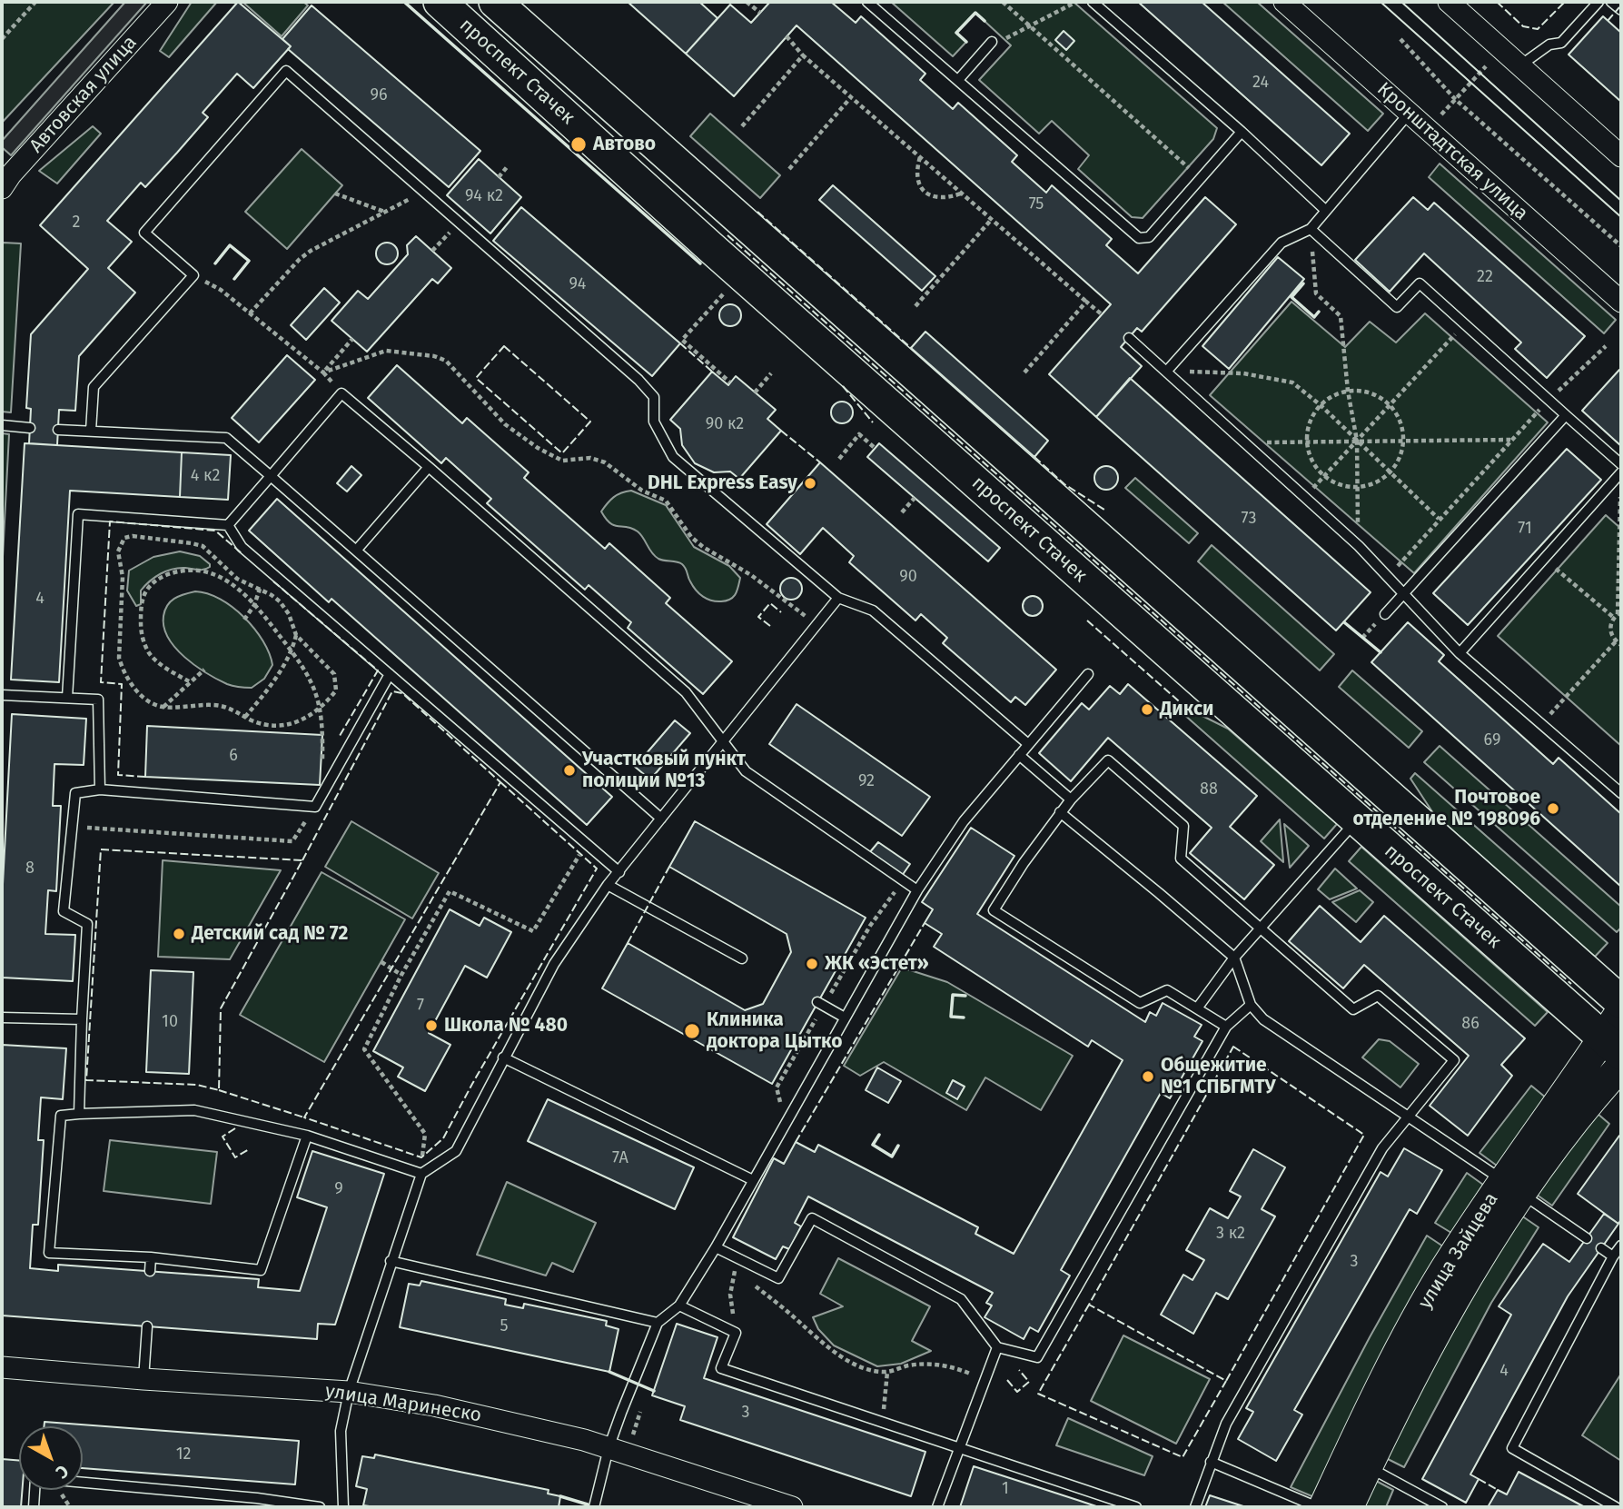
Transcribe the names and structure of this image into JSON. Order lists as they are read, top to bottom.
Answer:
{
  "streets": {
    "main road": ["проспект Стачек"],
    "street": [
      "Автовская улица",
      "Кронштадтская улица",
      "улица Зайцева",
      "улица Маринеско"
    ]
  },
  "crossings": [
    ["проспект Стачек", "улица Зайцева"]
  ],
  "places": [
    "Автово",
    "DHL Express Easy",
    "Дикси",
    "Участковый пункт полиции №13",
    "Почтовое отделение № 198096",
    "Детский сад № 72",
    "ЖК «Эстет»",
    "Школа № 480",
    "Клиника доктора Цытко",
    "Общежитие №1 СПБГМТУ"
  ],
  "house_numbers": [
    "24",
    "96",
    "94 к2",
    "75",
    "2",
    "22",
    "94",
    "90 к2",
    "4 к2",
    "73",
    "71",
    "90",
    "4",
    "69",
    "6",
    "92",
    "88",
    "8",
    "7",
    "10",
    "86",
    "7А",
    "9",
    "3 к2",
    "3",
    "5",
    "4",
    "3",
    "12",
    "1"
  ],
  "north": "bottom right"
}
